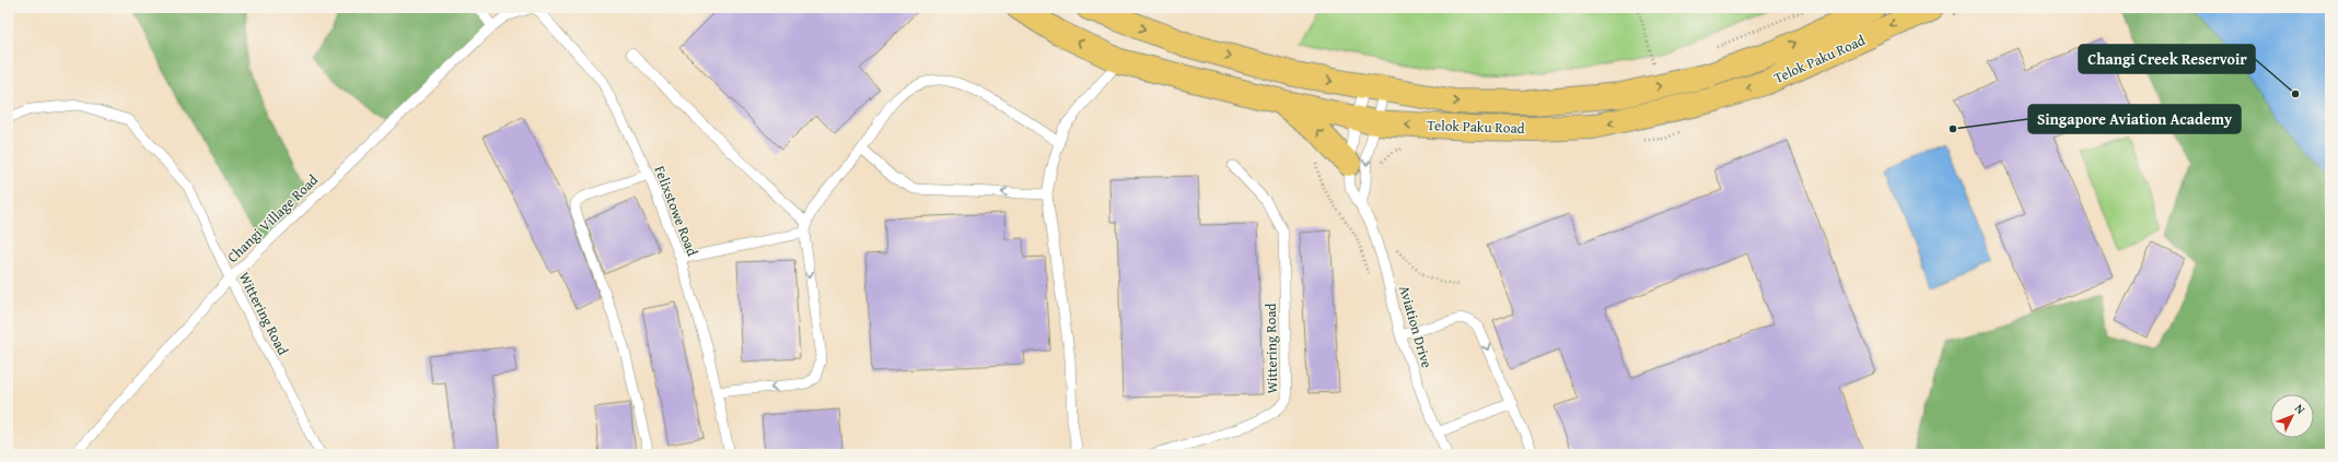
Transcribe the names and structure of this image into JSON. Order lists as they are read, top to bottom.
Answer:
{
  "streets": {
    "main road": ["Telok Paku Road"],
    "lane": [
      "Felixstowe Road",
      "Changi Village Road",
      "Wittering Road",
      "Aviation Drive"
    ]
  },
  "crossings": [
    ["Telok Paku Road", "Aviation Drive"],
    ["Felixstowe Road", "Changi Village Road"],
    ["Changi Village Road", "Wittering Road"]
  ],
  "places": ["Changi Creek Reservoir", "Singapore Aviation Academy"],
  "north": "top right"
}
